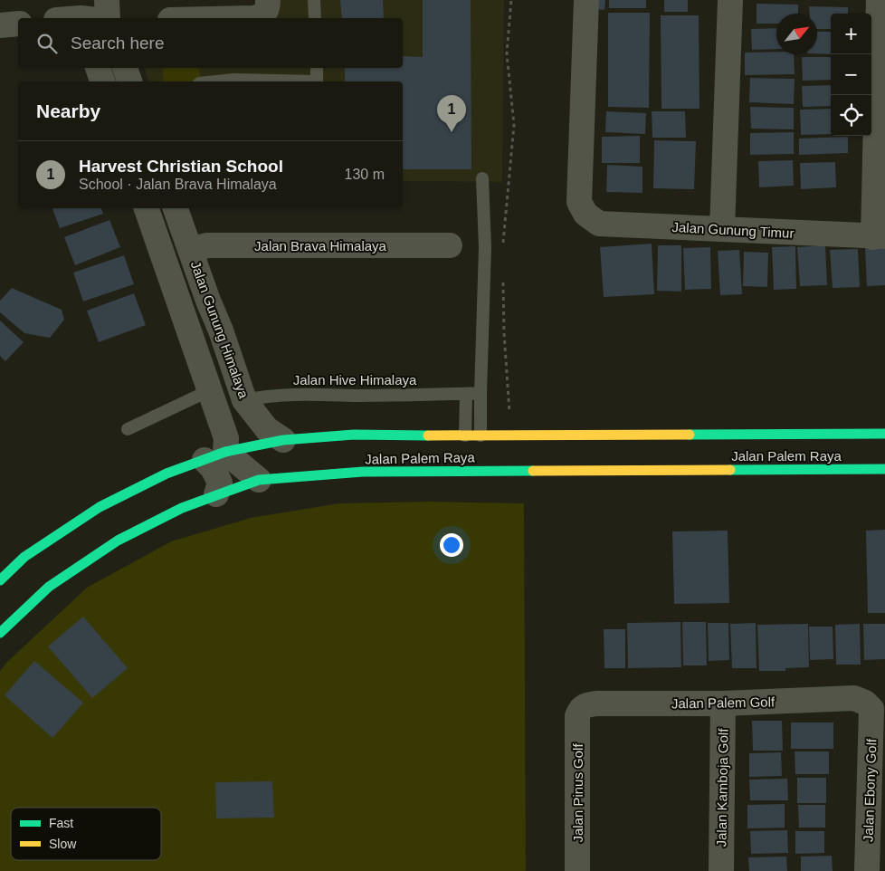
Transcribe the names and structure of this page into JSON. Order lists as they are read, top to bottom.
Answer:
{
  "streets": {
    "street": [
      "Jalan Gunung Timur",
      "Jalan Brava Himalaya",
      "Jalan Gunung Himalaya",
      "Jalan Palem Raya",
      "Jalan Palem Golf",
      "Jalan Kamboja Golf",
      "Jalan Ebony Golf",
      "Jalan Pinus Golf"
    ],
    "lane": ["Jalan Hive Himalaya"]
  },
  "crossings": [
    ["Jalan Brava Himalaya", "Jalan Gunung Himalaya"],
    ["Jalan Gunung Himalaya", "Jalan Hive Himalaya"],
    ["Jalan Gunung Himalaya", "Jalan Palem Raya"],
    ["Jalan Palem Golf", "Jalan Kamboja Golf"],
    ["Jalan Palem Golf", "Jalan Ebony Golf"],
    ["Jalan Palem Golf", "Jalan Pinus Golf"]
  ],
  "legend": ["Fast", "Slow"],
  "north": "top right",
  "page": {
    "map_buttons": ["+", "−"],
    "search": "Search here",
    "heading": "Nearby",
    "pins": "1",
    "list": [
      {
        "mark": "1",
        "name": "Harvest Christian School",
        "note": "School · Jalan Brava Himalaya",
        "value": "130 m"
      }
    ]
  }
}
